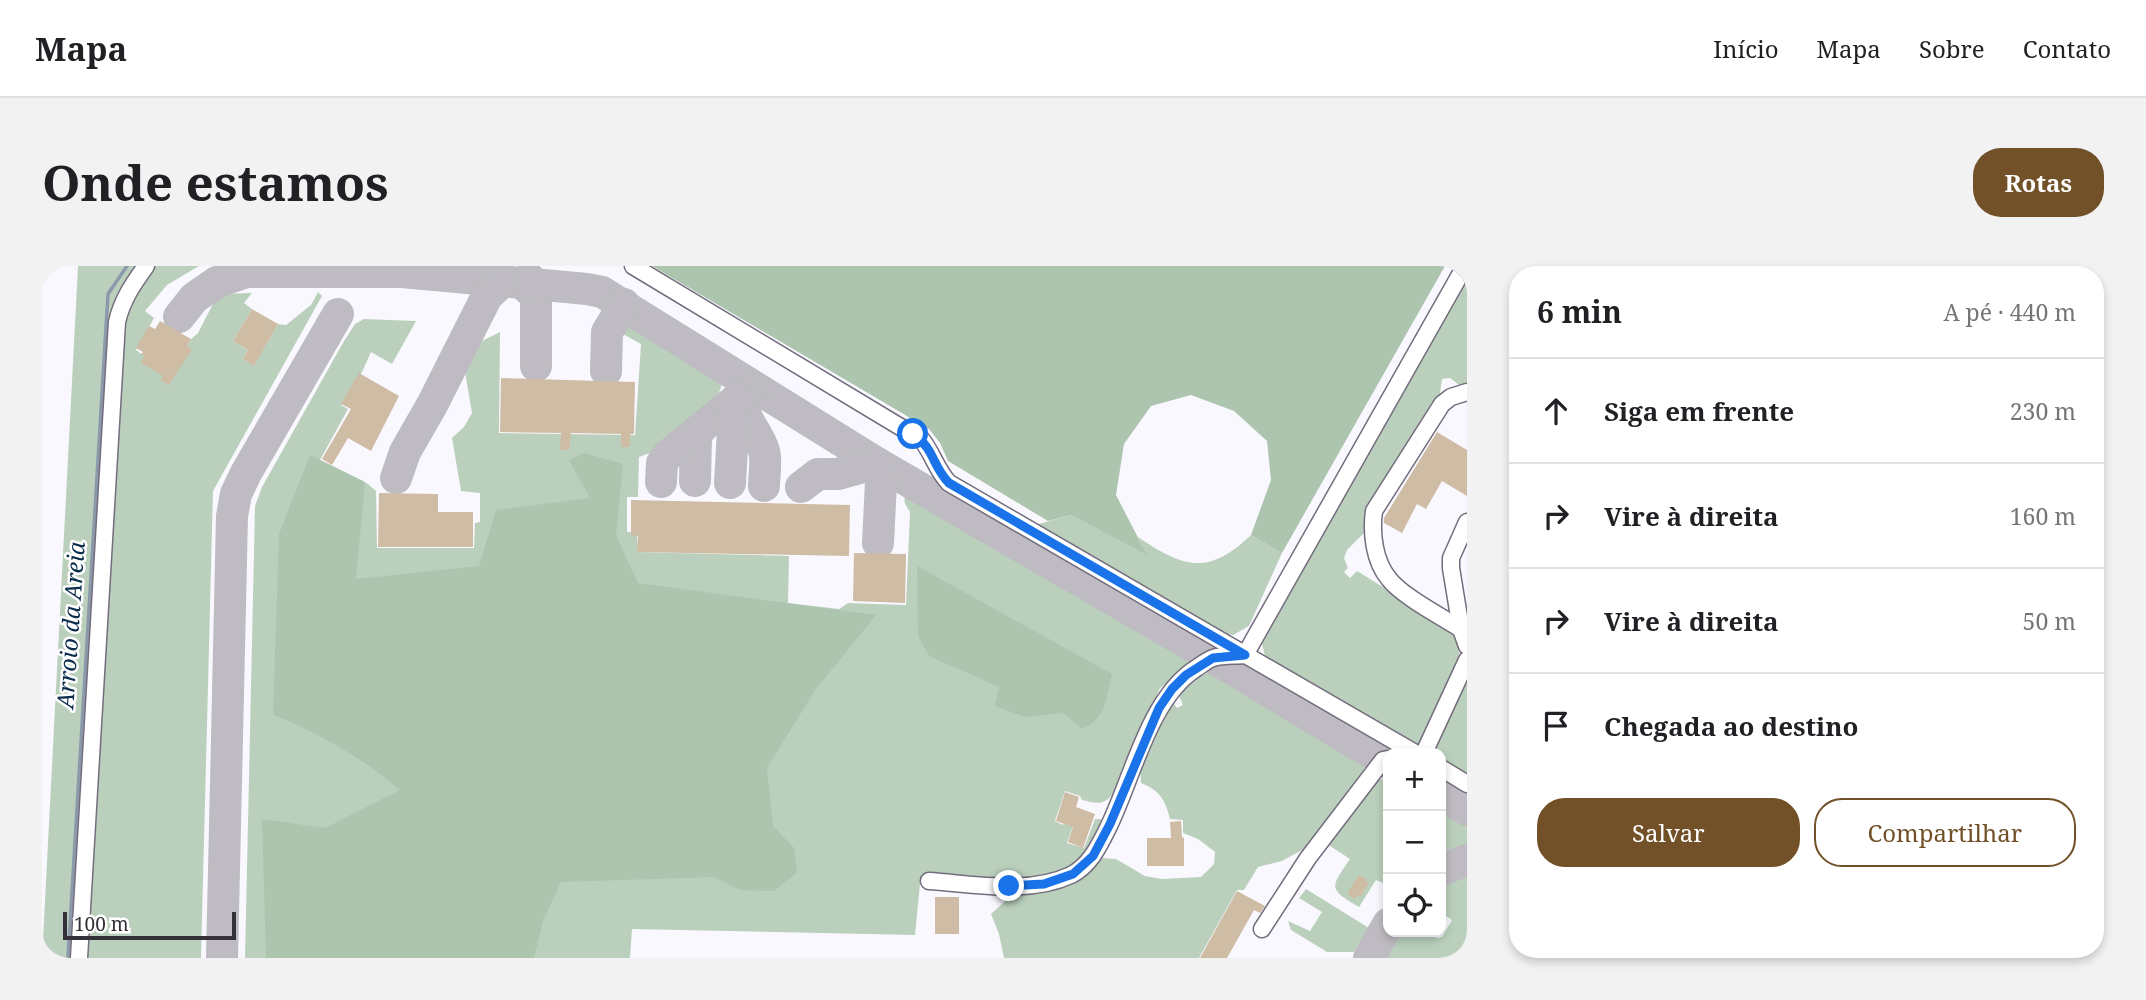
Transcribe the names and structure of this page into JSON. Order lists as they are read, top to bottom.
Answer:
{
  "water": ["Arroio da Areia"],
  "scale_bar": "100 m",
  "page": {
    "header": "Mapa",
    "nav": [
      "Início",
      "Mapa",
      "Sobre",
      "Contato"
    ],
    "buttons": [
      "Rotas",
      ["Salvar", "Compartilhar"]
    ],
    "title": "Onde estamos",
    "heading": ["6 min", "A pé · 440 m"],
    "list": [
      ["Siga em frente", "230 m"],
      ["Vire à direita", "160 m"],
      ["Vire à direita", "50 m"],
      "Chegada ao destino"
    ],
    "map_buttons": ["+", "−"],
    "scale": "100 m"
  }
}
